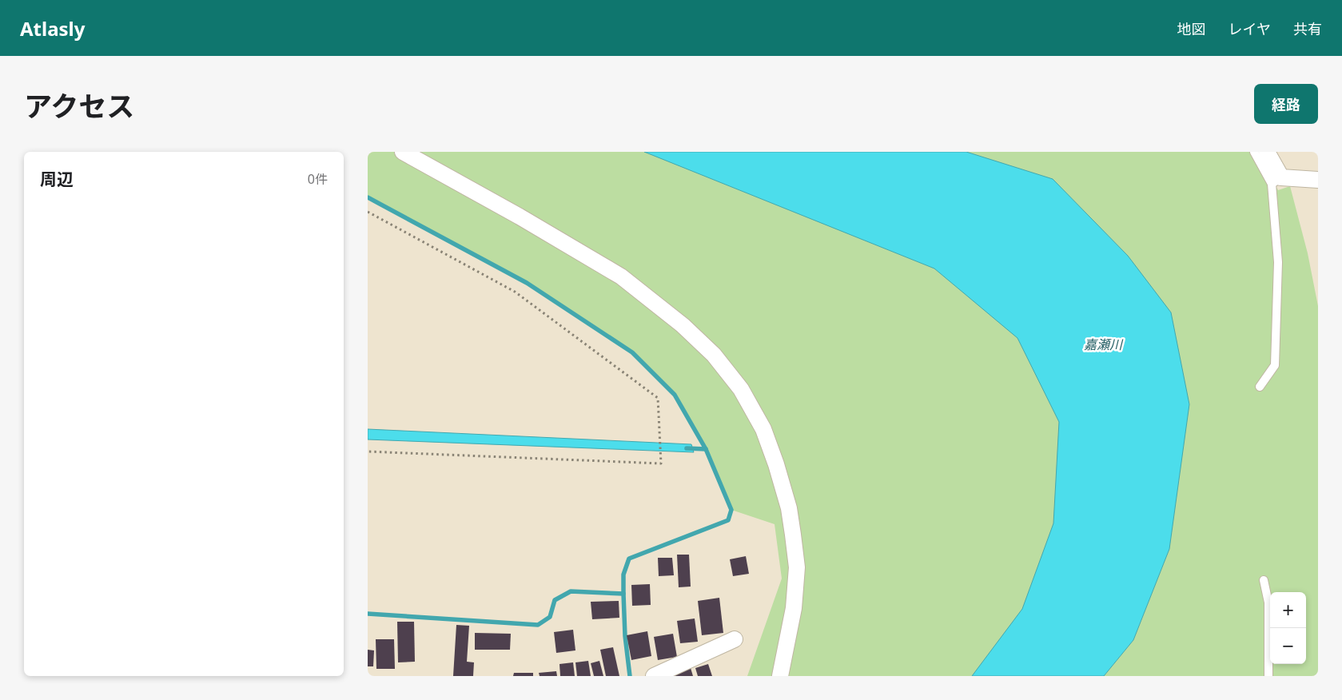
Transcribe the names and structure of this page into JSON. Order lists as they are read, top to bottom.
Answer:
{
  "water": ["嘉瀬川"],
  "page": {
    "header": "Atlasly",
    "nav": ["地図", "レイヤ", "共有"],
    "title": "アクセス",
    "buttons": "経路",
    "heading": ["周辺", "0件"],
    "map_buttons": ["+", "−"]
  }
}
